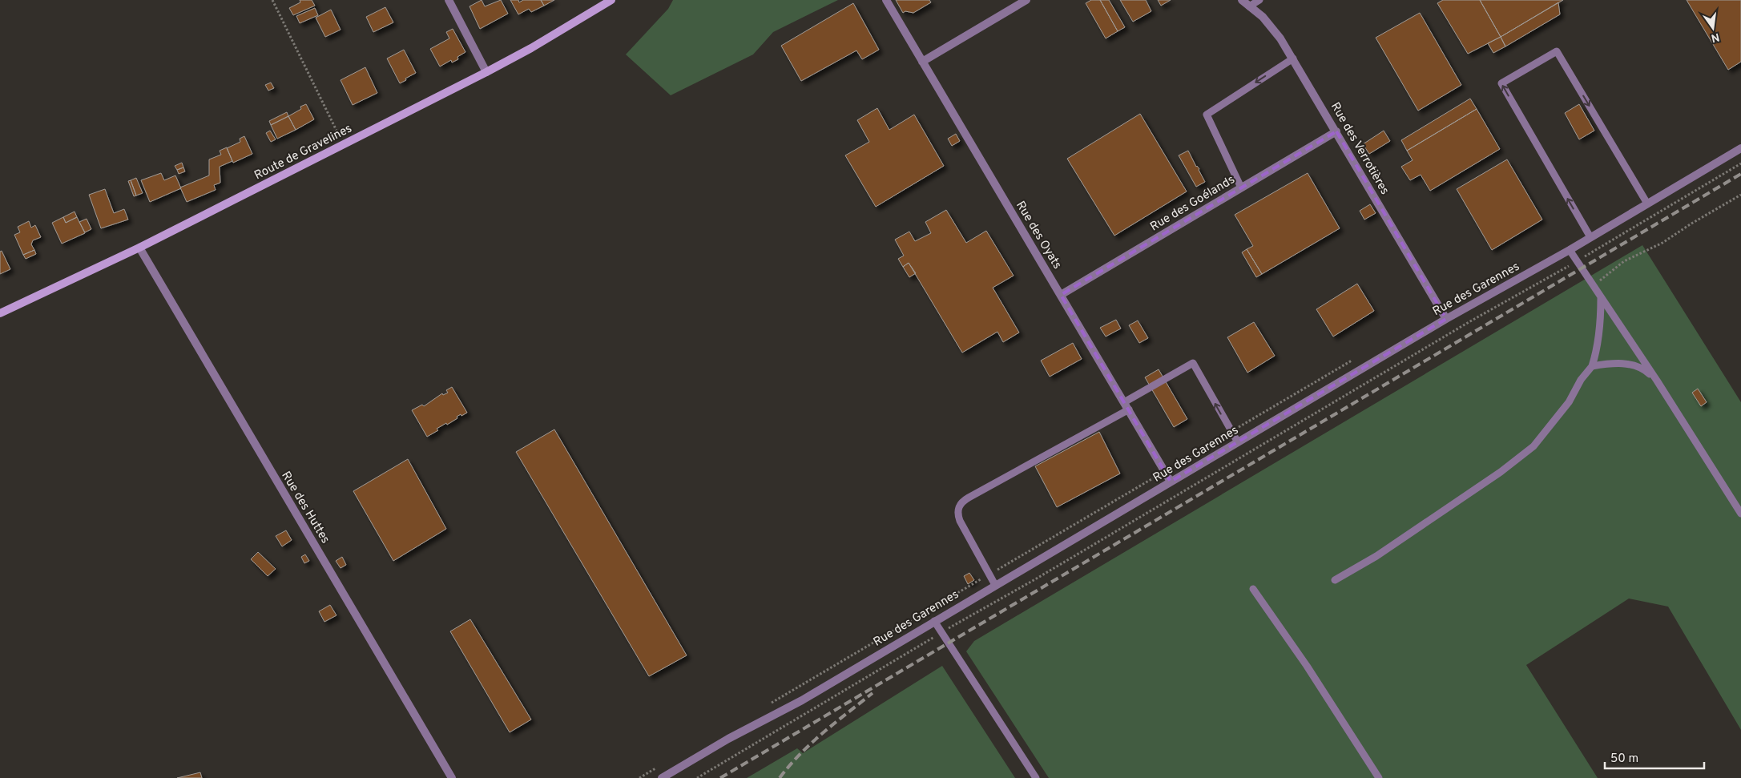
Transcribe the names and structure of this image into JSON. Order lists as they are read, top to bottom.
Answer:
{
  "streets": {
    "main road": ["Route de Gravelines"],
    "street": [
      "Rue des Verrotières",
      "Rue des Goélands",
      "Rue des Oyats",
      "Rue des Garennes",
      "Rue des Huttes"
    ]
  },
  "crossings": [
    ["Rue des Verrotières", "Rue des Goélands"],
    ["Rue des Verrotières", "Rue des Garennes"],
    ["Route de Gravelines", "Rue des Huttes"],
    ["Rue des Goélands", "Rue des Oyats"],
    ["Rue des Oyats", "Rue des Garennes"]
  ],
  "scale_bar": "50 m",
  "north": "bottom"
}
